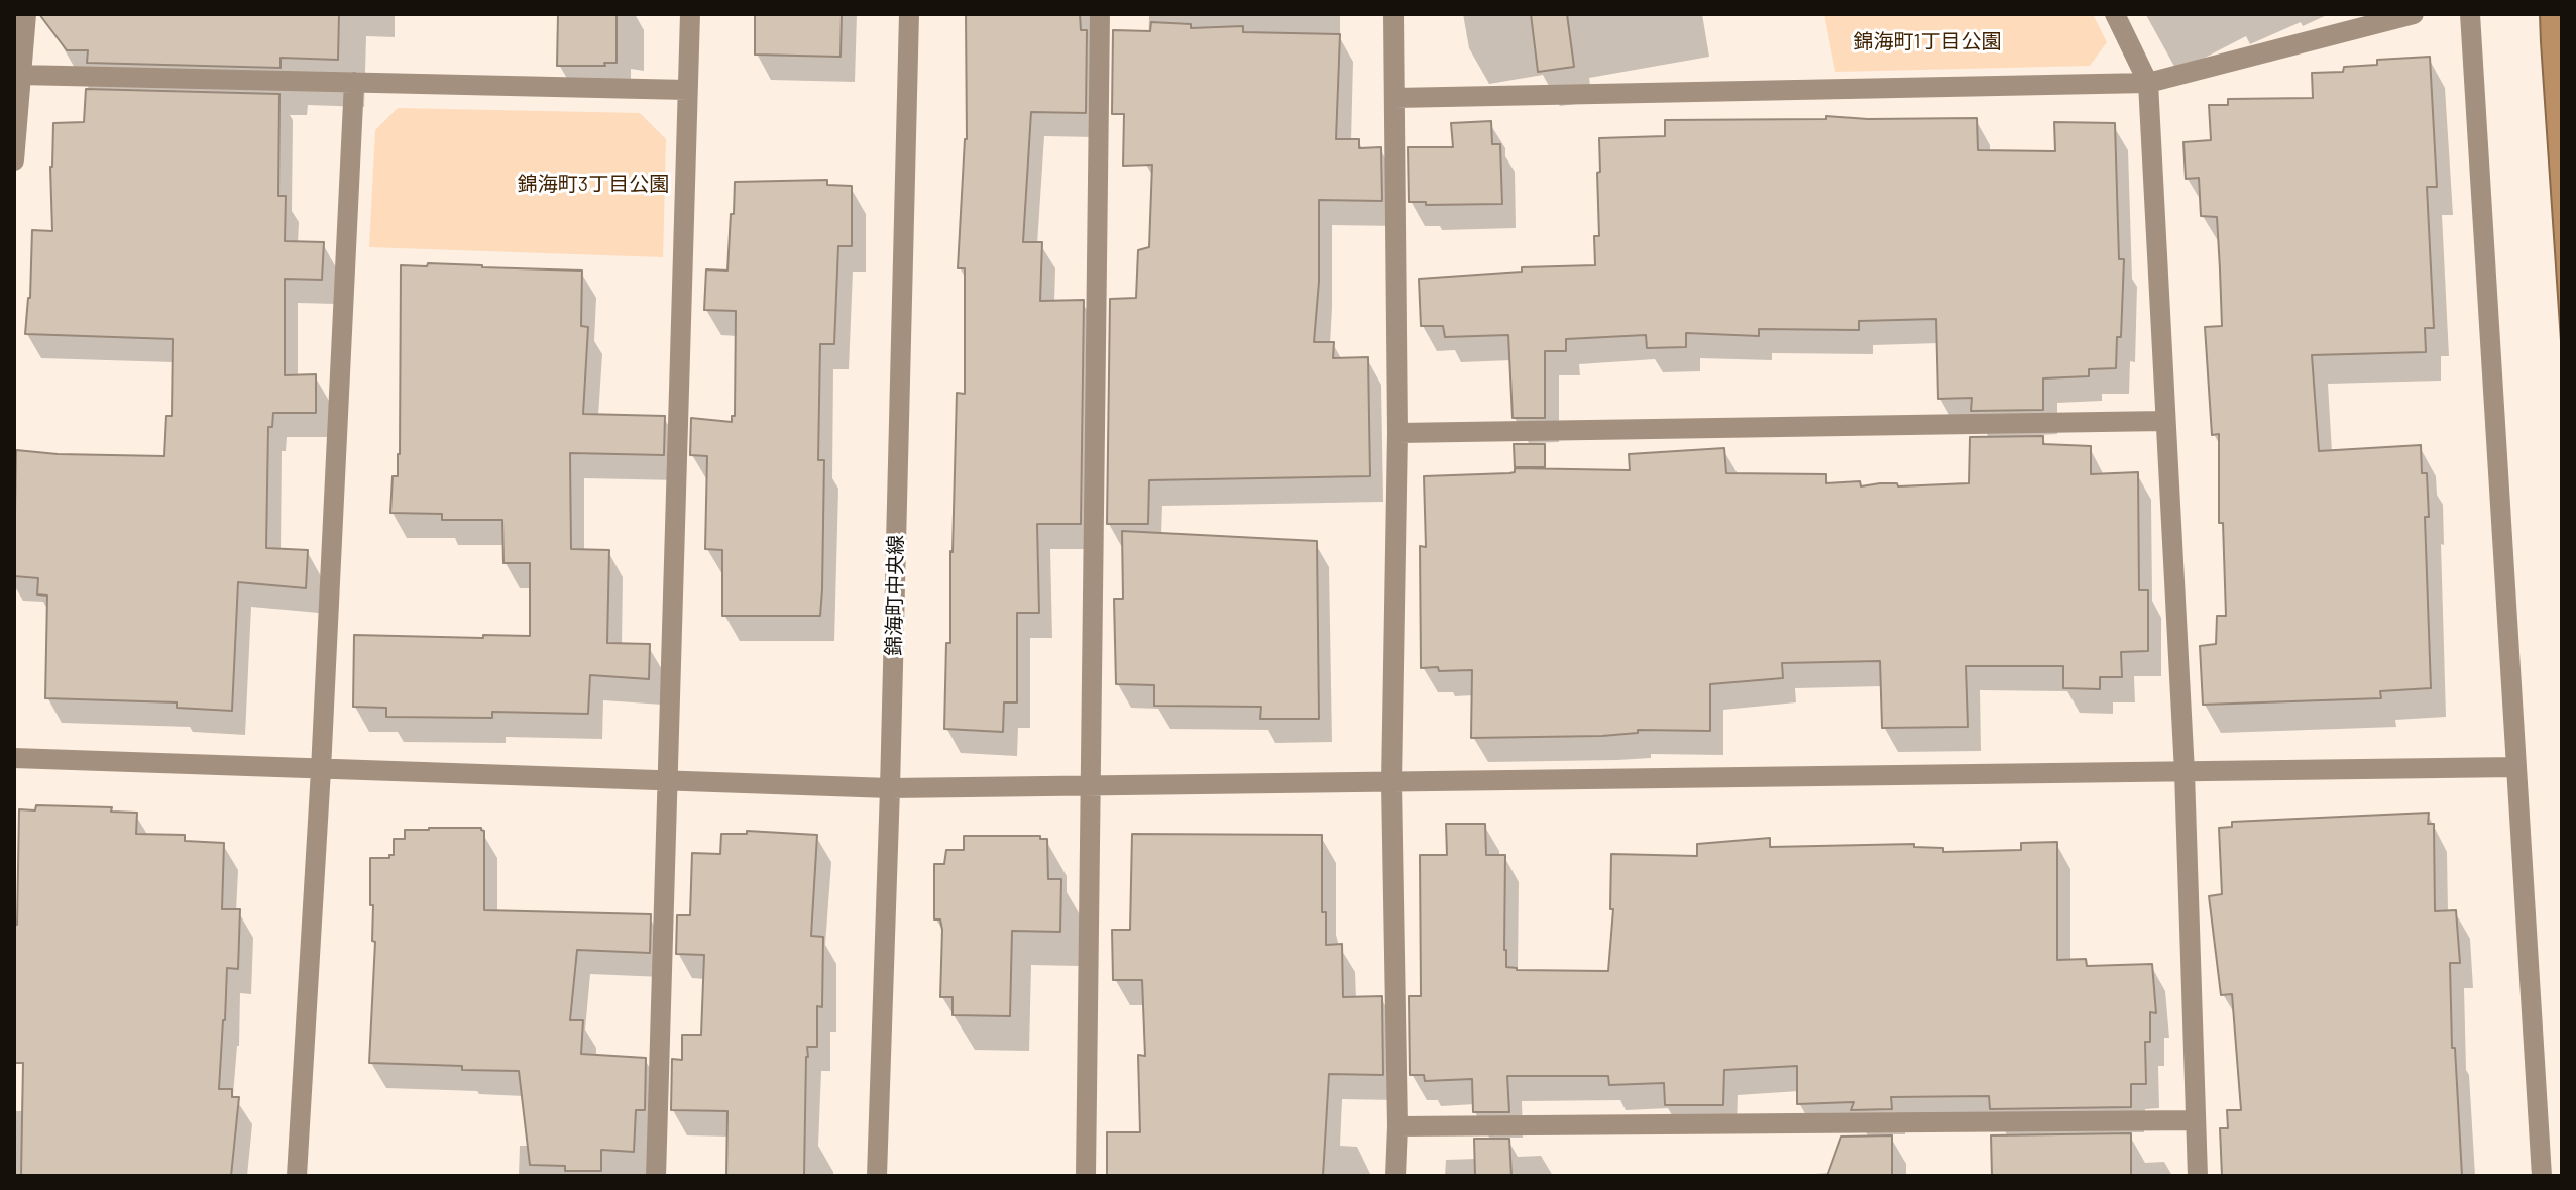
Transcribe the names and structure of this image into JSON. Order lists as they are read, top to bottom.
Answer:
{
  "streets": {
    "street": ["錦海町中央線"]
  },
  "parks": ["錦海町1丁目公園", "錦海町3丁目公園"]
}
